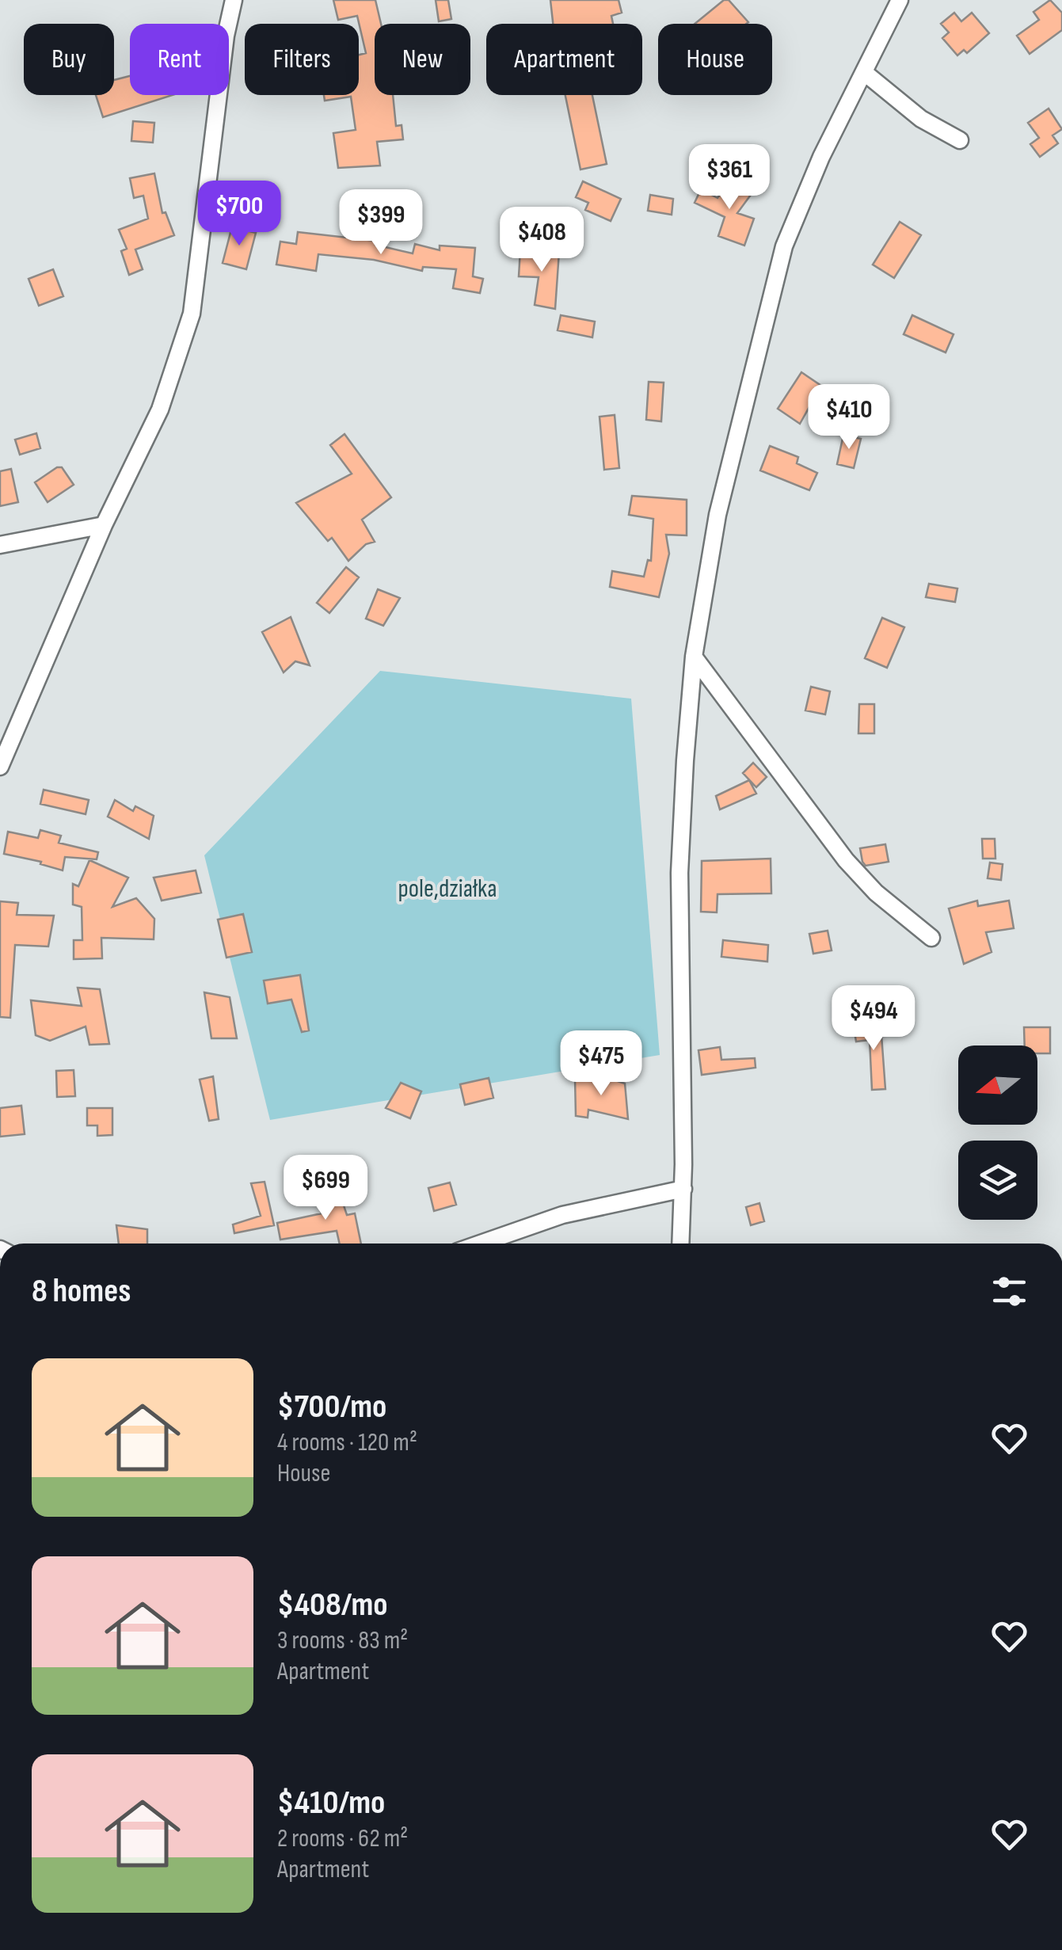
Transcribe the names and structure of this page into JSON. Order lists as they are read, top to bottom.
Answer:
{
  "parks": ["pole,działka"],
  "north": "left",
  "page": {
    "chip": [
      "Buy",
      "Rent",
      "Filters",
      "New",
      "Apartment",
      "House"
    ],
    "price": [
      "$361",
      "$700",
      "$399",
      "$408",
      "$410",
      "$494",
      "$475",
      "$699"
    ],
    "heading": "8 homes",
    "list": [
      {
        "name": "$700/mo",
        "note": "4 rooms · 120 m² · House"
      },
      {
        "name": "$408/mo",
        "note": "3 rooms · 83 m² · Apartment"
      },
      {
        "name": "$410/mo",
        "note": "2 rooms · 62 m² · Apartment"
      }
    ]
  }
}
